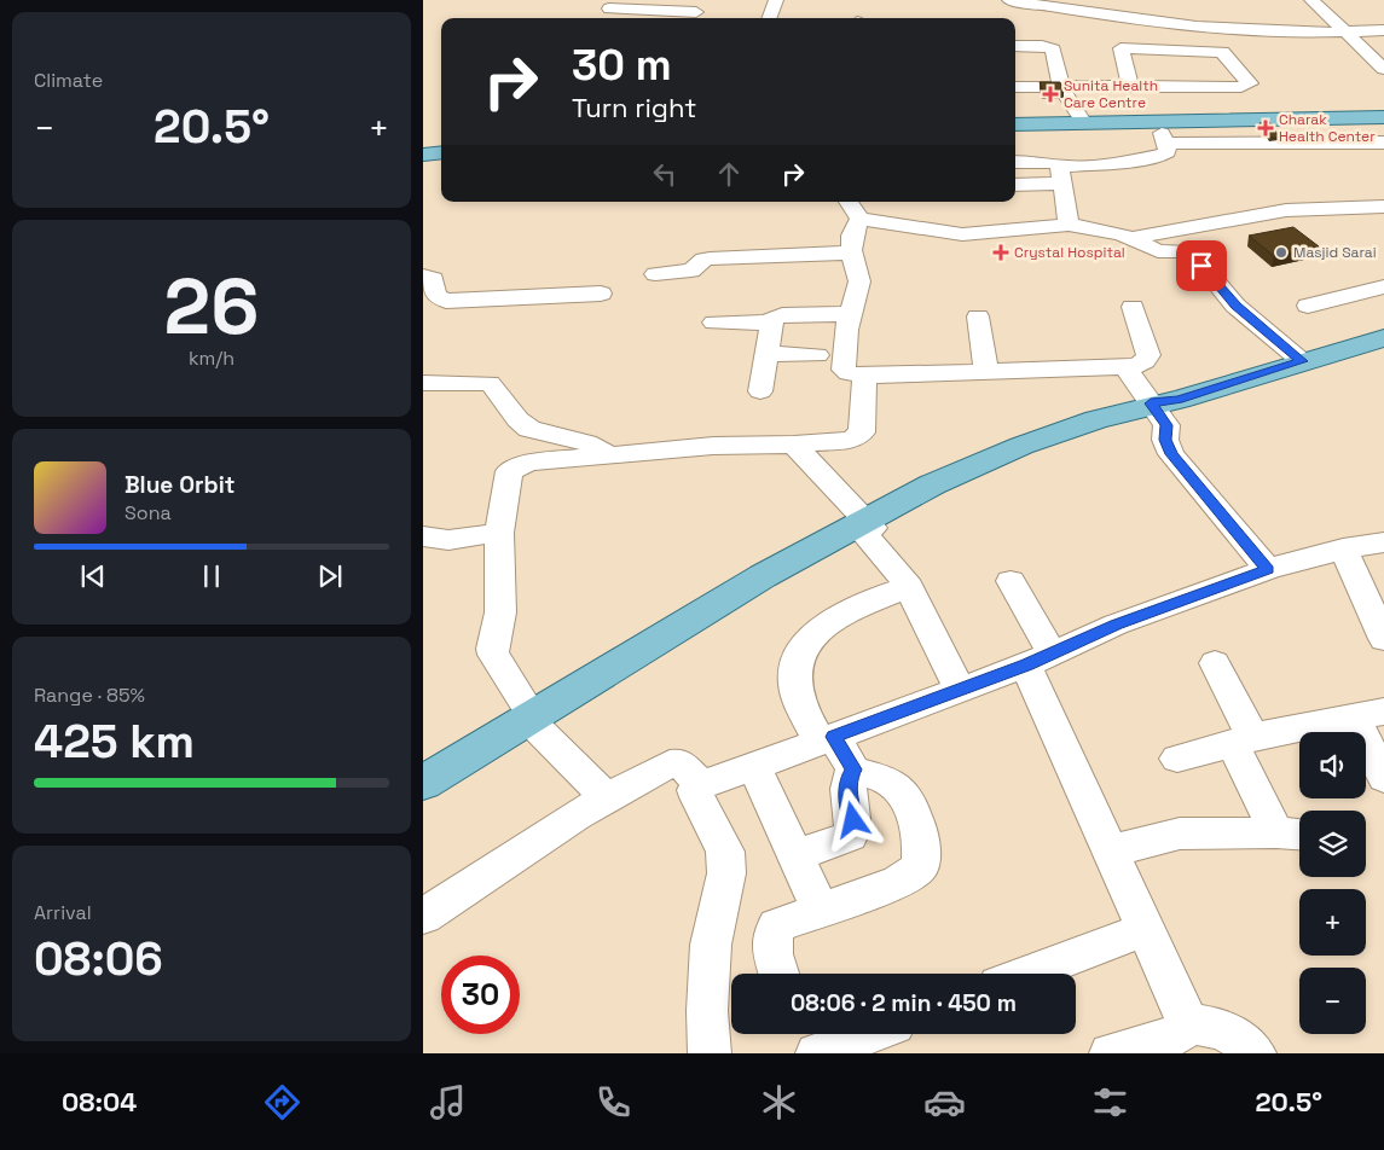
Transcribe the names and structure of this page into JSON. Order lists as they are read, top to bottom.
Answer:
{
  "places": {
    "health": ["Sunita Health Care Centre", "Charak Health Center", "Crystal Hospital"],
    "other": ["Masjid Sarai"]
  },
  "page": {
    "tile": [
      "Climate",
      ["26", "km/h"],
      ["Range · 85%", "425 km"],
      ["Arrival", "08:06"]
    ],
    "turn": ["30 m", "Turn right"],
    "heat": ["−", "20.5°", "+"],
    "song": ["Blue Orbit", "Sona"],
    "map_buttons": ["+", "−"],
    "limit": "30",
    "trip": "08:06 · 2 min · 450 m",
    "tabs": ["08:04", "20.5°"]
  }
}
